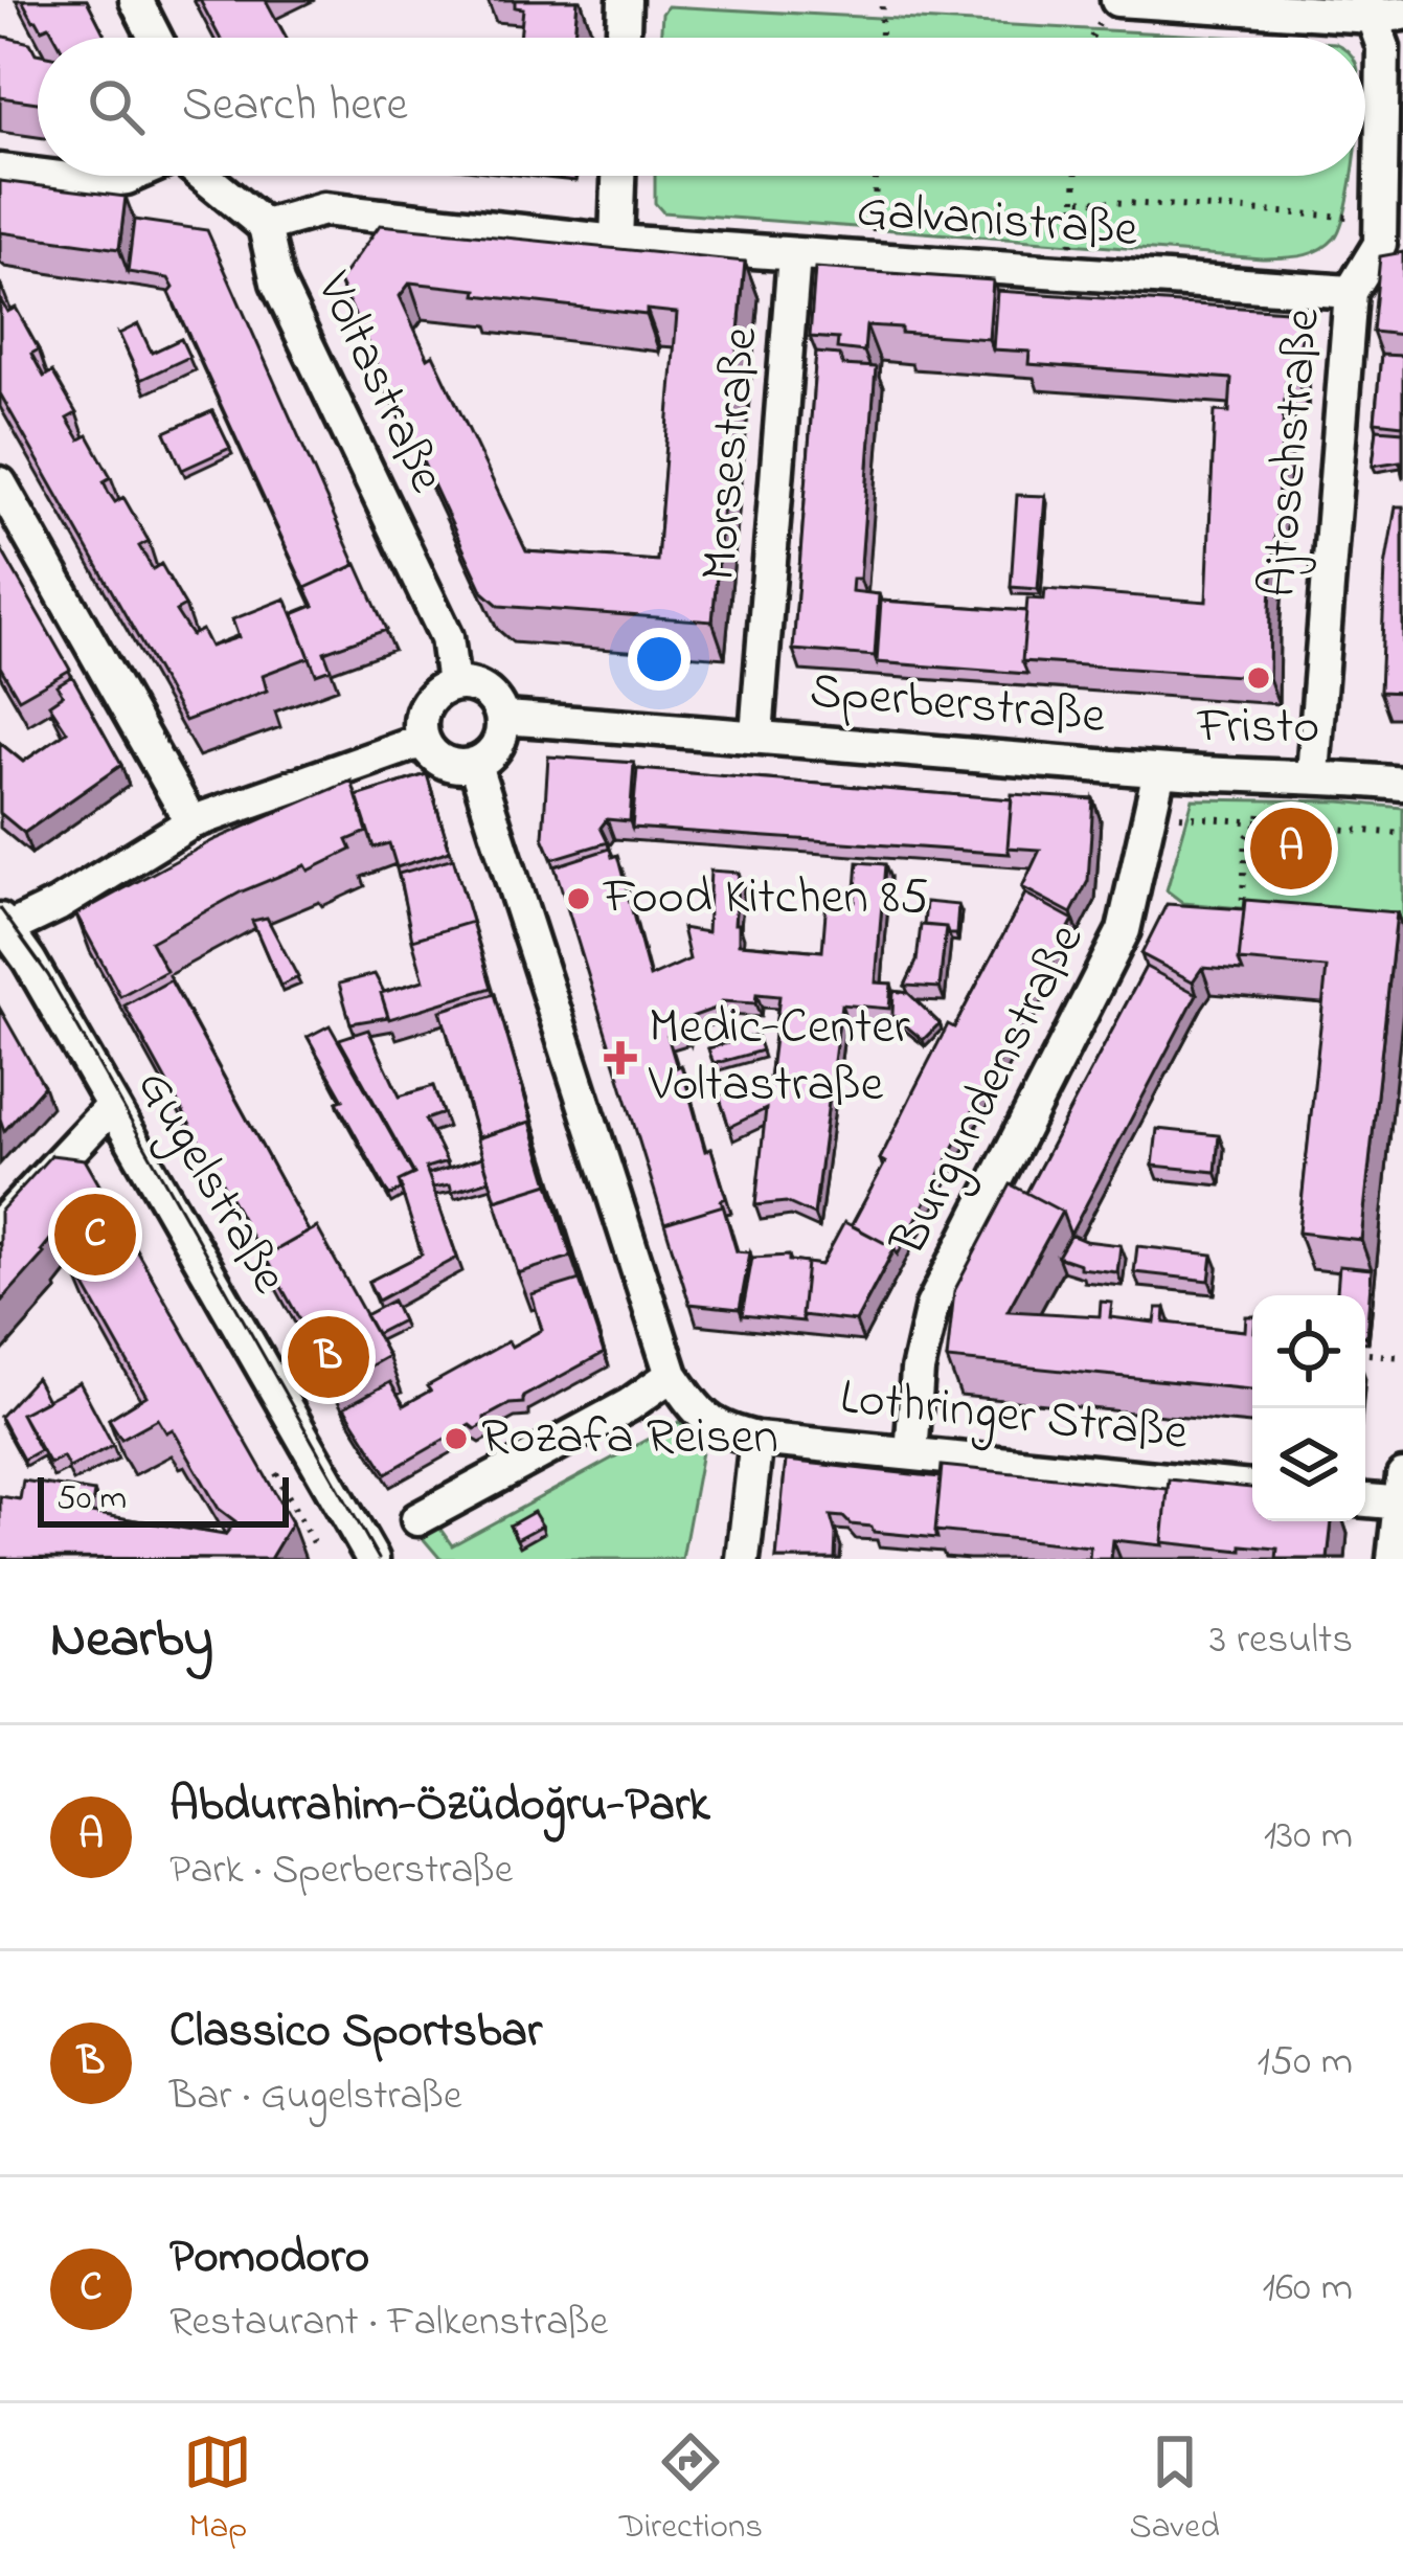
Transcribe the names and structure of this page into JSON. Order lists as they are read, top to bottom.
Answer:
{
  "streets": {
    "street": [
      "Galvanistraße",
      "Voltastraße",
      "Ajtoschstraße",
      "Morsestraße",
      "Sperberstraße",
      "Burgundenstraße",
      "Gugelstraße",
      "Lothringer Straße"
    ]
  },
  "crossings": [
    ["Galvanistraße", "Voltastraße"],
    ["Galvanistraße", "Ajtoschstraße"],
    ["Galvanistraße", "Morsestraße"],
    ["Voltastraße", "Sperberstraße"],
    ["Ajtoschstraße", "Sperberstraße"],
    ["Morsestraße", "Sperberstraße"],
    ["Sperberstraße", "Burgundenstraße"],
    ["Burgundenstraße", "Lothringer Straße"]
  ],
  "places": {
    "other": ["Fristo", "Food Kitchen 85", "Rozafa Reisen"],
    "health": ["Medic-Center Voltastraße"]
  },
  "scale_bar": "50 m",
  "page": {
    "search": "Search here",
    "pins": ["A", "C", "B"],
    "scale": "50 m",
    "heading": ["Nearby", "3 results"],
    "list": [
      {
        "mark": "A",
        "name": "Abdurrahim-Özüdoğru-Park",
        "note": "Park · Sperberstraße",
        "value": "130 m"
      },
      {
        "mark": "B",
        "name": "Classico Sportsbar",
        "note": "Bar · Gugelstraße",
        "value": "150 m"
      },
      {
        "mark": "C",
        "name": "Pomodoro",
        "note": "Restaurant · Falkenstraße",
        "value": "160 m"
      }
    ],
    "nav": ["Map", "Directions", "Saved"]
  }
}
